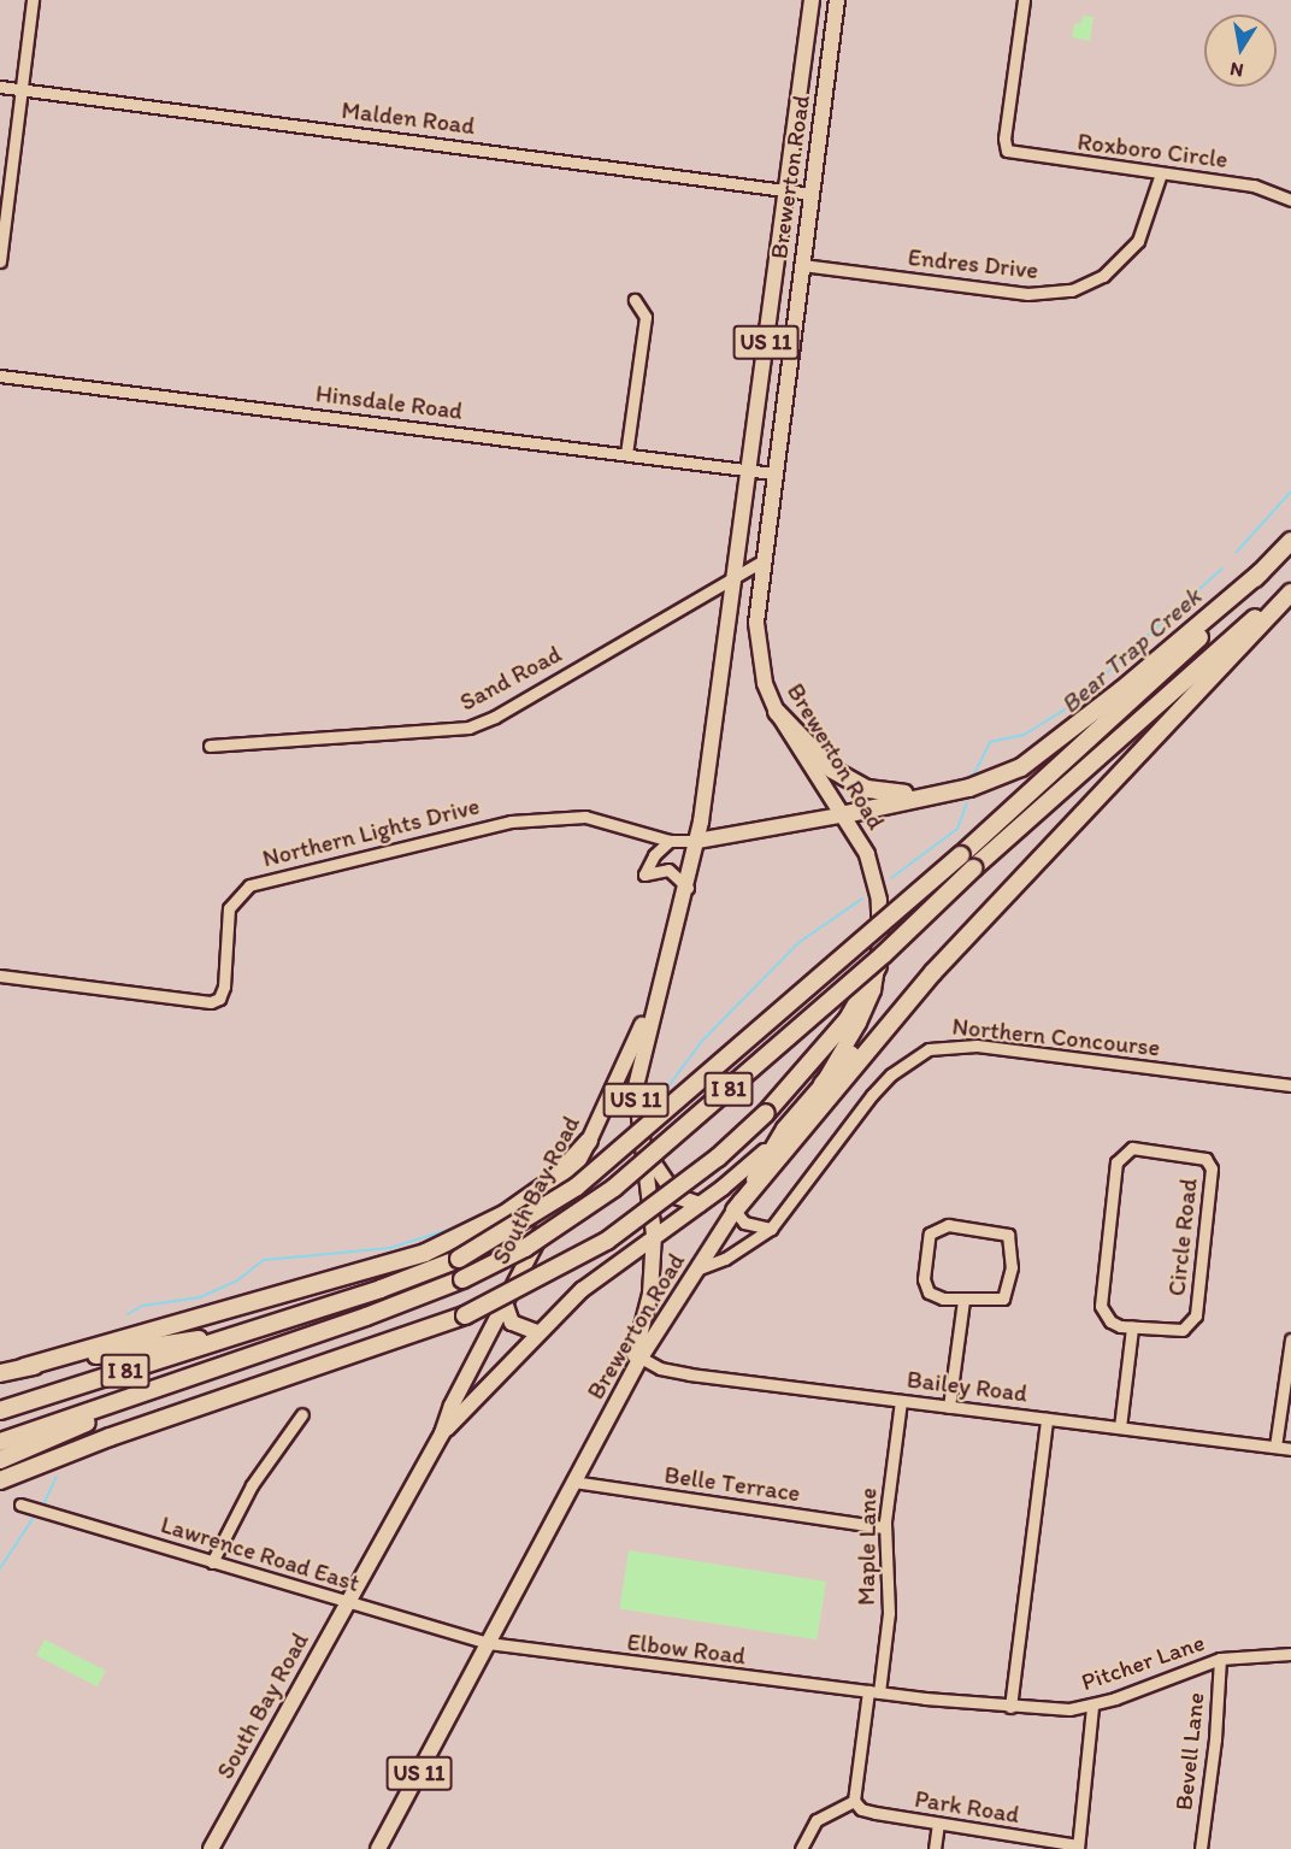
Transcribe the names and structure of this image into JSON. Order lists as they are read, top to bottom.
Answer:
{
  "streets": {
    "highway": ["I 81"],
    "main road": ["Brewerton Road", "US 11", "South Bay Road"],
    "street": [
      "Malden Road",
      "Roxboro Circle",
      "Endres Drive",
      "Hinsdale Road",
      "Sand Road",
      "Northern Lights Drive",
      "Northern Concourse",
      "Circle Road",
      "Bailey Road",
      "Belle Terrace",
      "Maple Lane",
      "Lawrence Road East",
      "Elbow Road",
      "Pitcher Lane",
      "Bevell Lane",
      "Park Road"
    ]
  },
  "crossings": [
    ["Malden Road", "Brewerton Road"],
    ["Roxboro Circle", "Endres Drive"],
    ["Brewerton Road", "Endres Drive"],
    ["Brewerton Road", "Hinsdale Road"],
    ["Brewerton Road", "Sand Road"],
    ["Brewerton Road", "Northern Concourse"],
    ["Brewerton Road", "South Bay Road"],
    ["Brewerton Road", "Bailey Road"],
    ["Brewerton Road", "Belle Terrace"],
    ["Brewerton Road", "Lawrence Road East"],
    ["Brewerton Road", "Elbow Road"],
    ["South Bay Road", "Lawrence Road East"],
    ["Bailey Road", "Maple Lane"],
    ["Belle Terrace", "Maple Lane"],
    ["Maple Lane", "Elbow Road"],
    ["Maple Lane", "Pitcher Lane"],
    ["Maple Lane", "Park Road"],
    ["Lawrence Road East", "Elbow Road"],
    ["Elbow Road", "Pitcher Lane"],
    ["Pitcher Lane", "Bevell Lane"]
  ],
  "water": ["Bear Trap Creek"],
  "north": "bottom"
}
